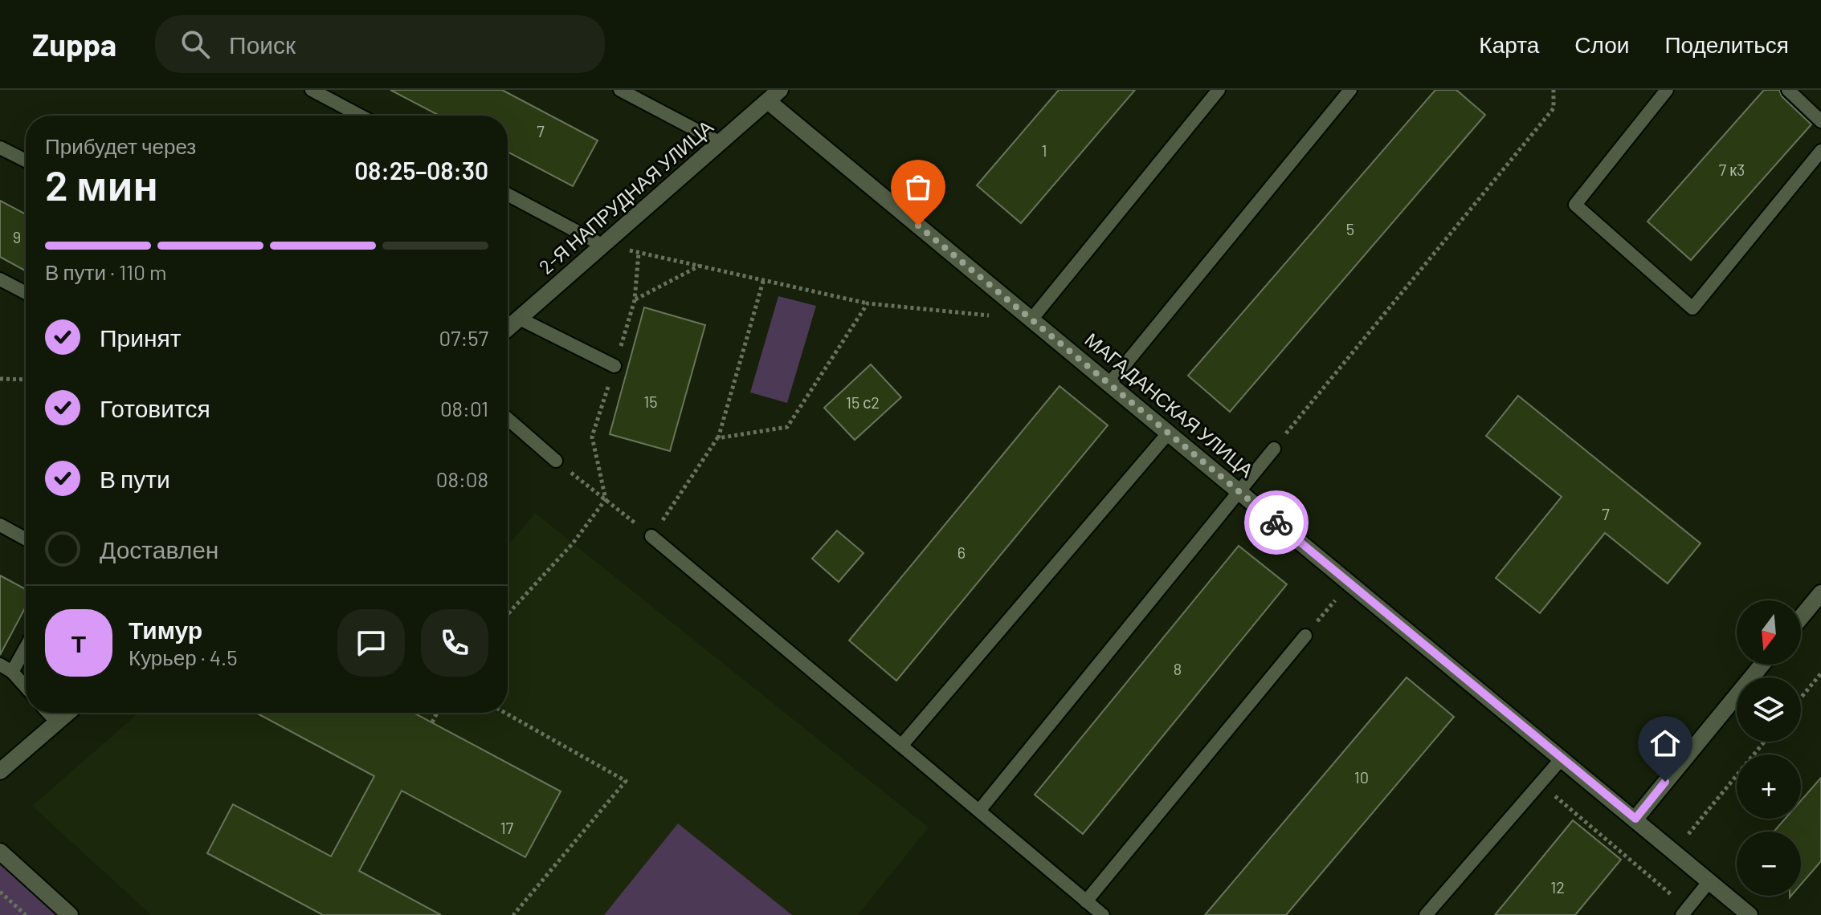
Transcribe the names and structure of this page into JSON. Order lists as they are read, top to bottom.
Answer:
{
  "streets": {
    "street": ["2-Я НАПРУДНАЯ УЛИЦА", "МАГАДАНСКАЯ УЛИЦА"]
  },
  "crossings": [
    ["2-Я НАПРУДНАЯ УЛИЦА", "МАГАДАНСКАЯ УЛИЦА"]
  ],
  "house_numbers": [
    "7",
    "1",
    "7 к3",
    "5",
    "9",
    "15",
    "15 с2",
    "7",
    "6",
    "8",
    "10",
    "17",
    "12"
  ],
  "north": "bottom",
  "page": {
    "header": "Zuppa",
    "search": "Поиск",
    "nav": ["Карта", "Слои", "Поделиться"],
    "heading": ["2 мин", "Прибудет через", "08:25–08:30"],
    "panel": ["Тимур", "Курьер · 4.5"],
    "bar": "В пути · 110 m",
    "list": [
      ["Принят", "07:57"],
      ["Готовится", "08:01"],
      ["В пути", "08:08"],
      "Доставлен"
    ],
    "map_buttons": ["+", "−"],
    "round": "Т"
  }
}
